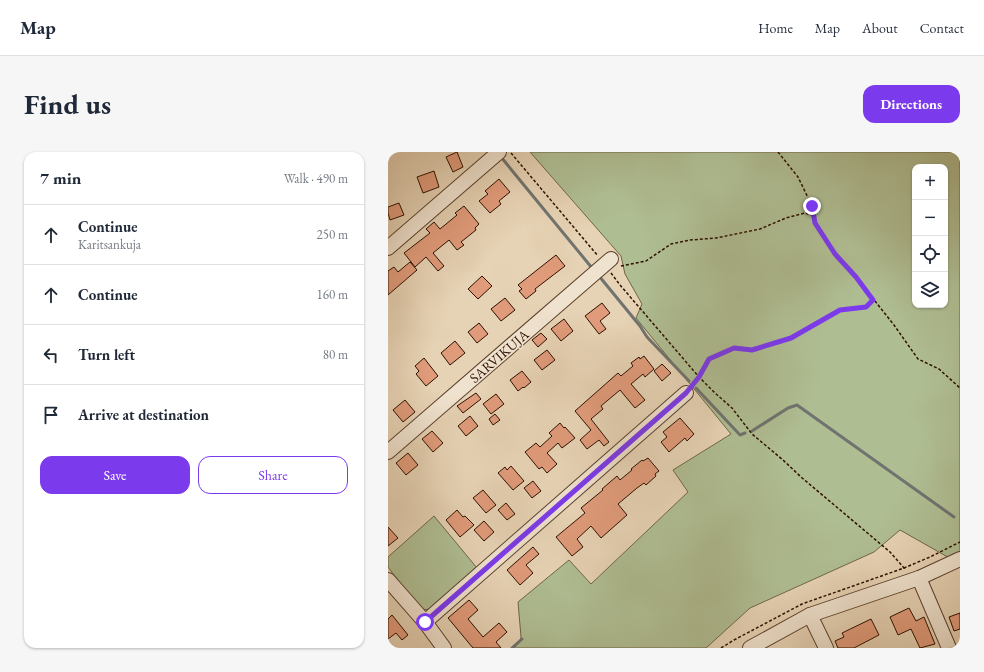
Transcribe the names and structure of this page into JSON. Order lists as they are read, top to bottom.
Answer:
{
  "streets": {
    "street": ["SARVIKUJA"]
  },
  "page": {
    "header": "Map",
    "nav": [
      "Home",
      "Map",
      "About",
      "Contact"
    ],
    "buttons": [
      "Directions",
      ["Save", "Share"]
    ],
    "title": "Find us",
    "heading": ["7 min", "Walk · 490 m"],
    "map_buttons": ["+", "−"],
    "list": [
      ["Continue", "Karitsankuja", "250 m"],
      ["Continue", "160 m"],
      ["Turn left", "80 m"],
      "Arrive at destination"
    ]
  }
}
